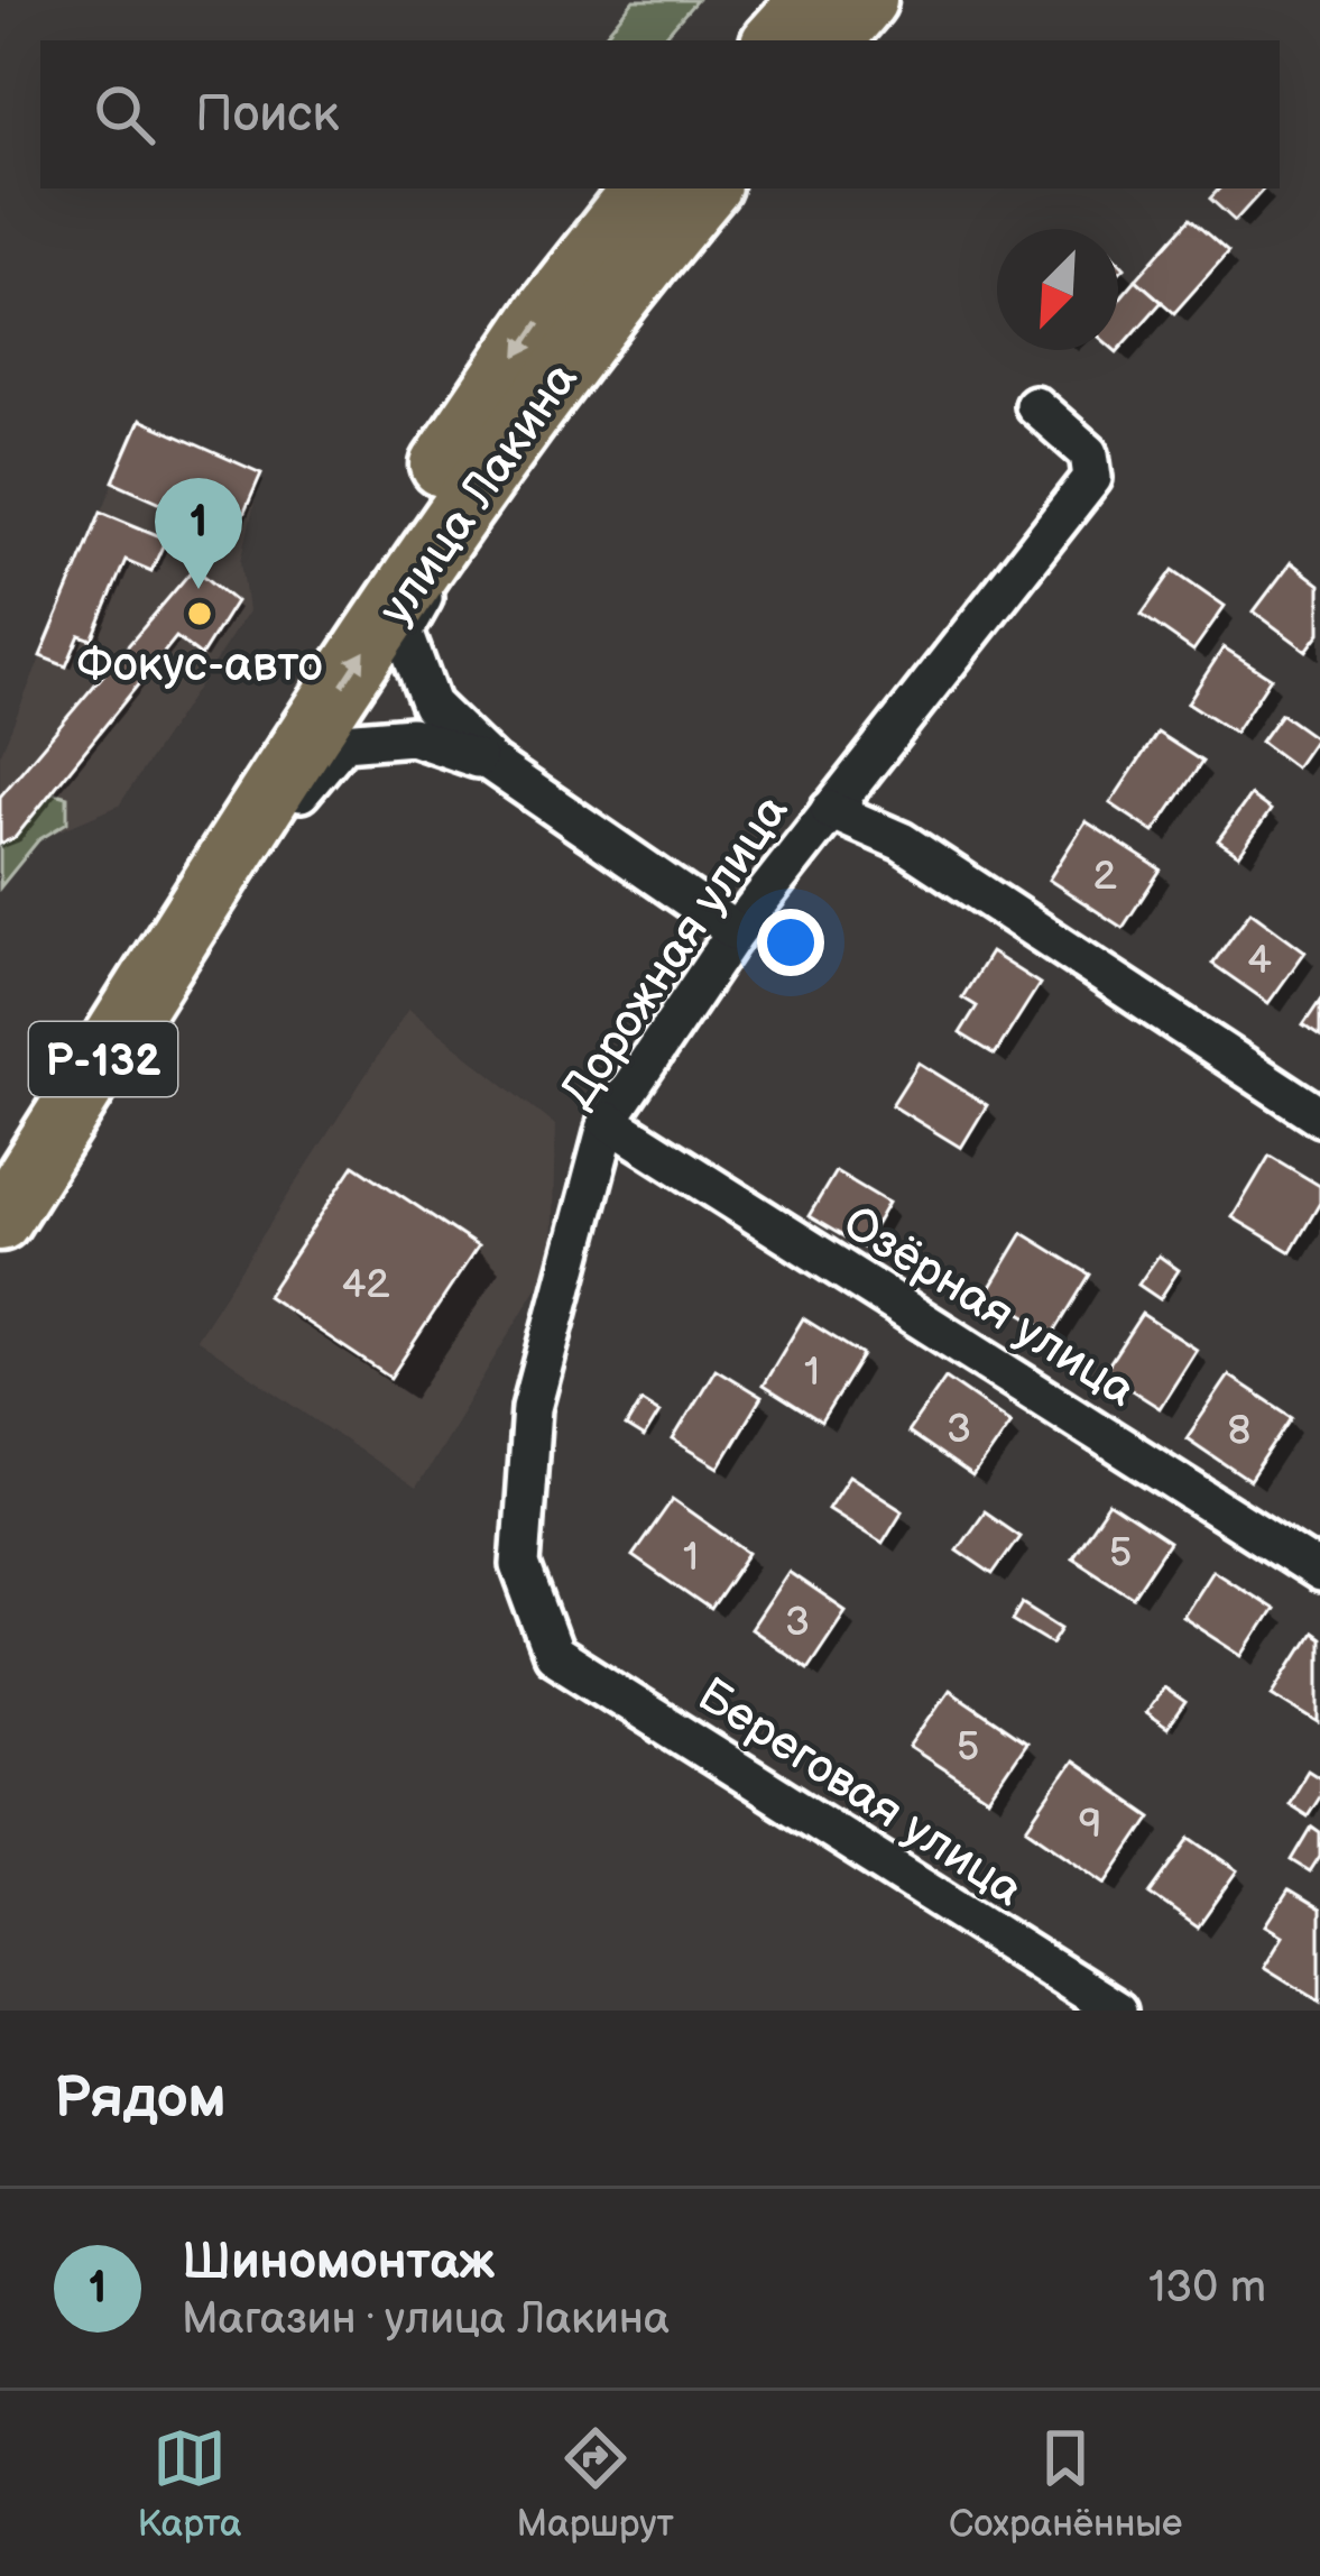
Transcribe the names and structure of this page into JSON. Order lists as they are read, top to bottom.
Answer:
{
  "streets": {
    "highway": ["улица Лакина", "Р-132"],
    "street": ["Дорожная улица", "Озёрная улица", "Береговая улица"]
  },
  "crossings": [
    ["Дорожная улица", "Озёрная улица"],
    ["Дорожная улица", "Береговая улица"]
  ],
  "places": ["Фокус-авто"],
  "house_numbers": [
    "2",
    "4",
    "42",
    "1",
    "3",
    "8",
    "5",
    "1",
    "3",
    "5",
    "9"
  ],
  "north": "bottom left",
  "page": {
    "search": "Поиск",
    "pins": "1",
    "heading": "Рядом",
    "list": [
      {
        "mark": "1",
        "name": "Шиномонтаж",
        "note": "Магазин · улица Лакина",
        "value": "130 m"
      }
    ],
    "nav": ["Карта", "Маршрут", "Сохранённые"]
  }
}
